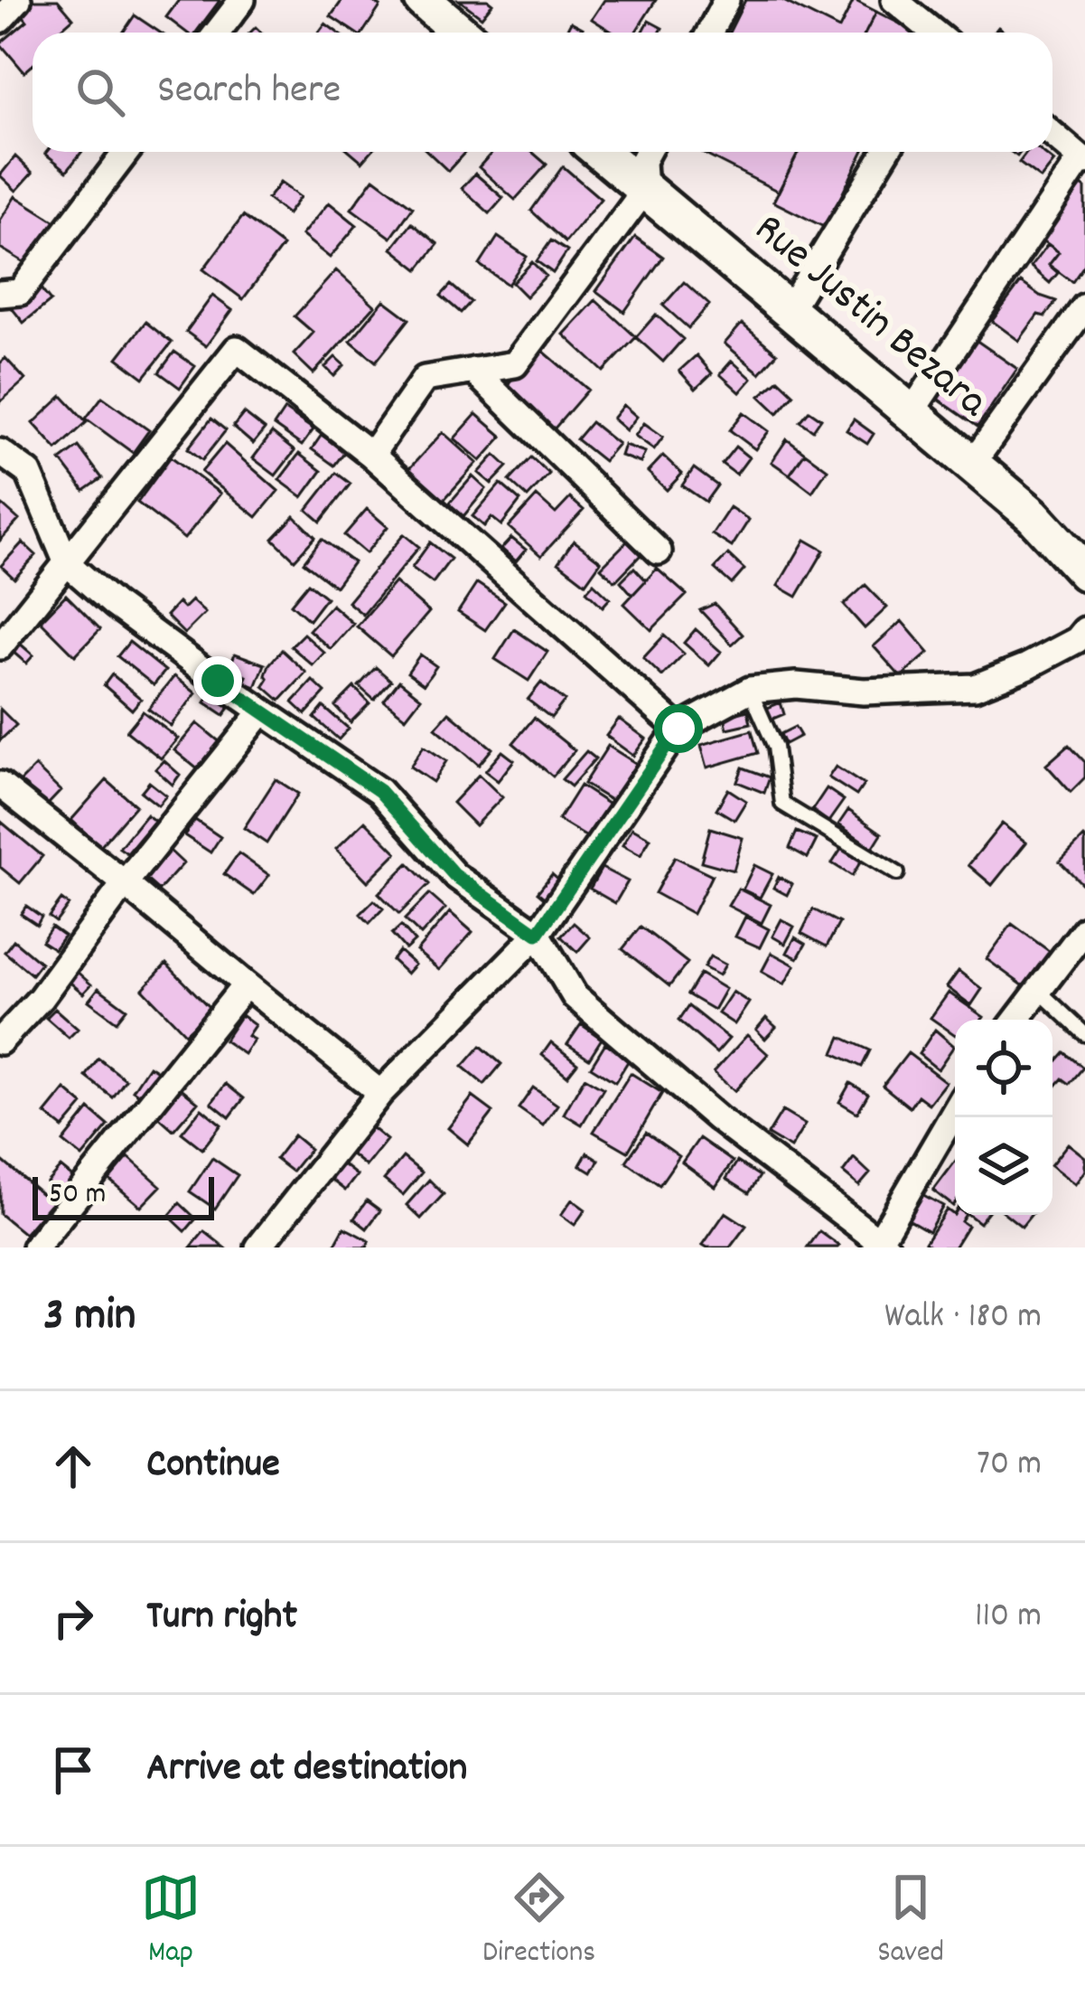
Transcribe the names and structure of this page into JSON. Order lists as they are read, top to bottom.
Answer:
{
  "streets": {
    "street": ["Rue Justin Bezara"]
  },
  "scale_bar": "50 m",
  "page": {
    "search": "Search here",
    "scale": "50 m",
    "heading": ["3 min", "Walk · 180 m"],
    "list": [
      ["Continue", "70 m"],
      ["Turn right", "110 m"],
      "Arrive at destination"
    ],
    "nav": ["Map", "Directions", "Saved"]
  }
}
